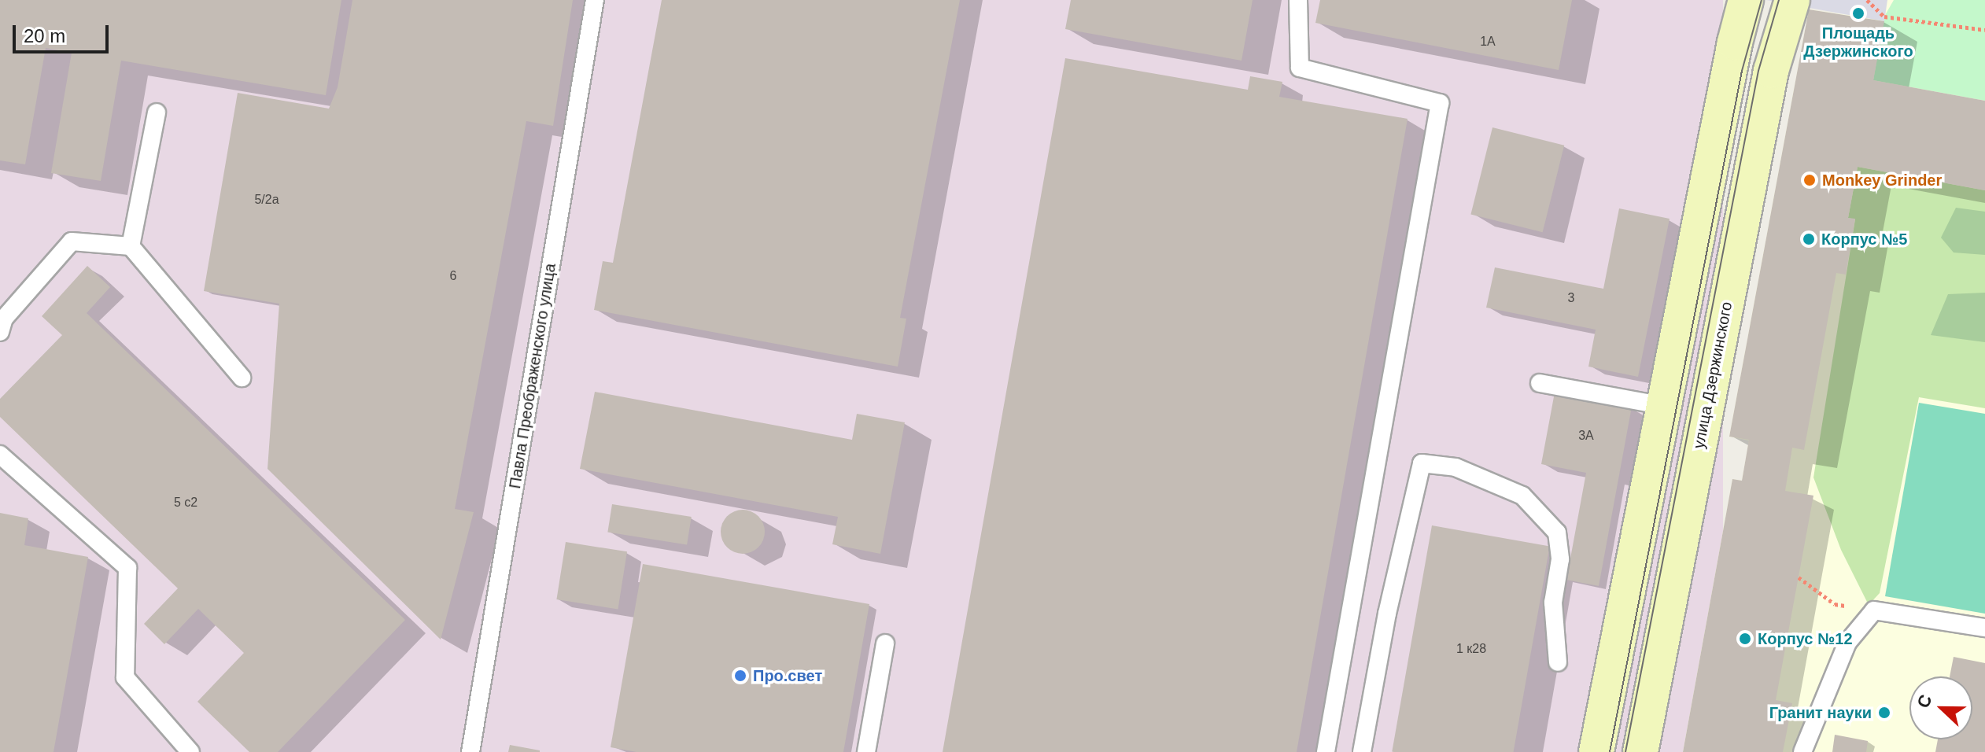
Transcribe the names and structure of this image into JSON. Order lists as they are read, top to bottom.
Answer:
{
  "streets": {
    "main road": ["улица Дзержинского"],
    "lane": ["Павла Преображенского улица"]
  },
  "places": [
    "Площадь Дзержинского",
    "Monkey Grinder",
    "Корпус №5",
    "Корпус №12",
    "Про.свет",
    "Гранит науки"
  ],
  "house_numbers": [
    "1А",
    "5/2а",
    "6",
    "3",
    "3А",
    "5 с2",
    "1 к28"
  ],
  "scale_bar": "20 m",
  "north": "left"
}
